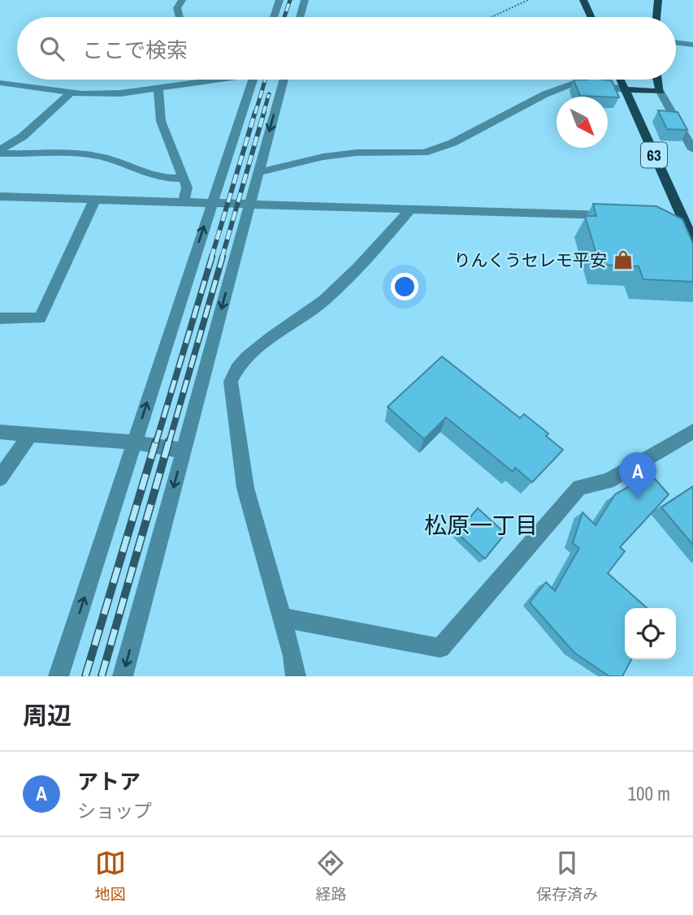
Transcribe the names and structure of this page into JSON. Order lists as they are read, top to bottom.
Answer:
{
  "streets": {
    "main road": ["63"]
  },
  "districts": ["松原一丁目"],
  "places": {
    "shop": ["りんくうセレモ平安"]
  },
  "north": "bottom right",
  "page": {
    "search": "ここで検索",
    "pins": "A",
    "heading": "周辺",
    "list": [
      {
        "mark": "A",
        "name": "アトア",
        "note": "ショップ",
        "value": "100 m"
      }
    ],
    "nav": ["地図", "経路", "保存済み"]
  }
}
